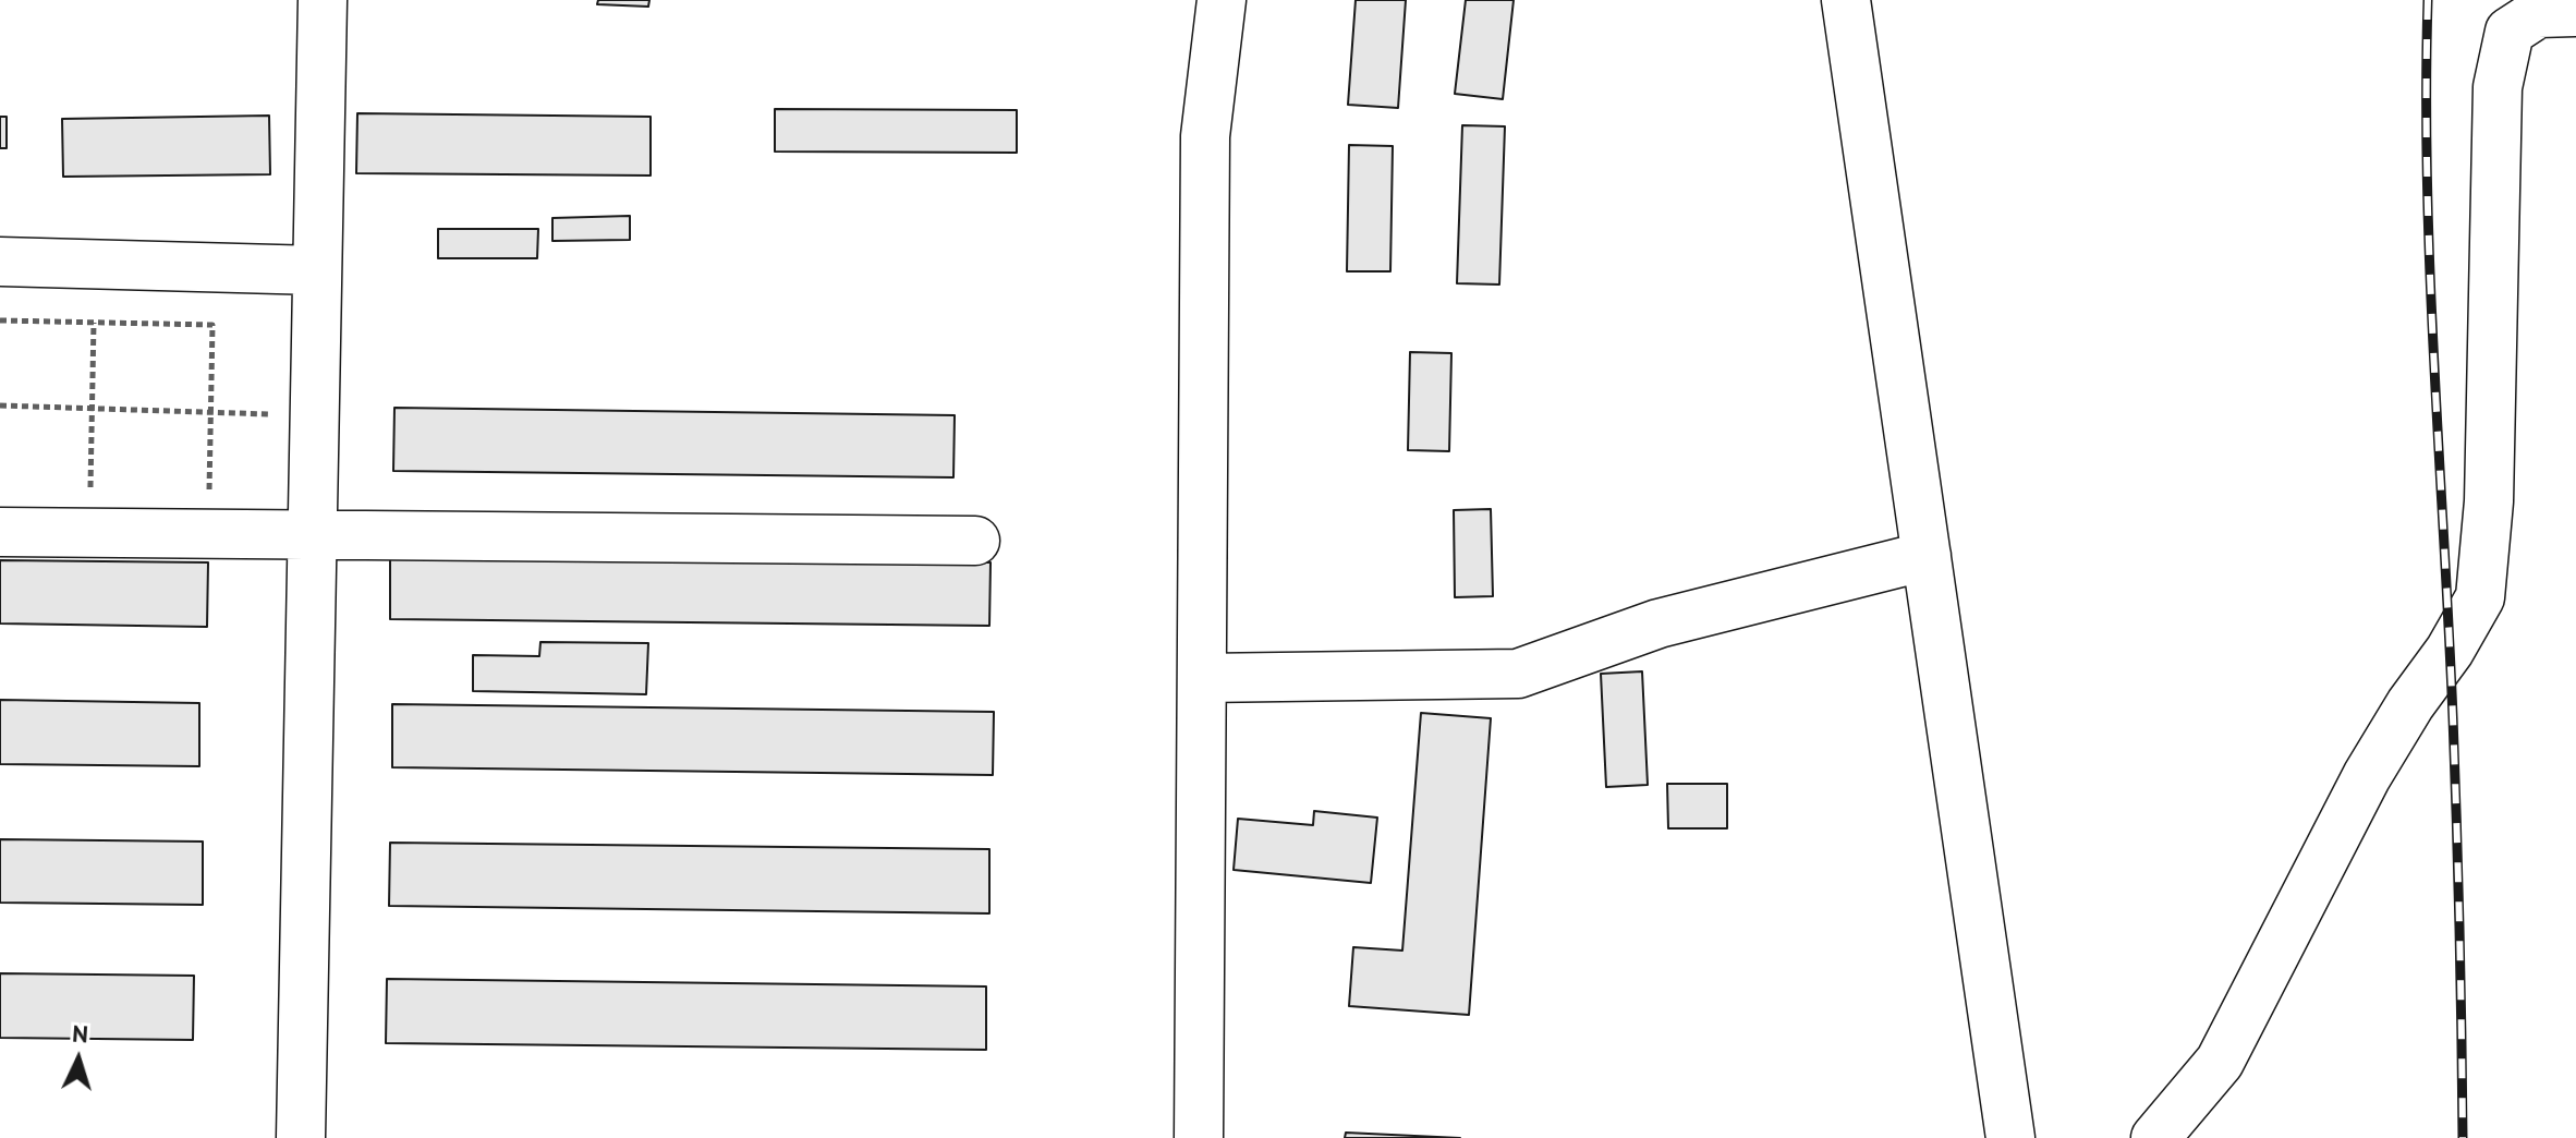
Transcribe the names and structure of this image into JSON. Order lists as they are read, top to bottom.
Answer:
{
  "north": "top"
}
